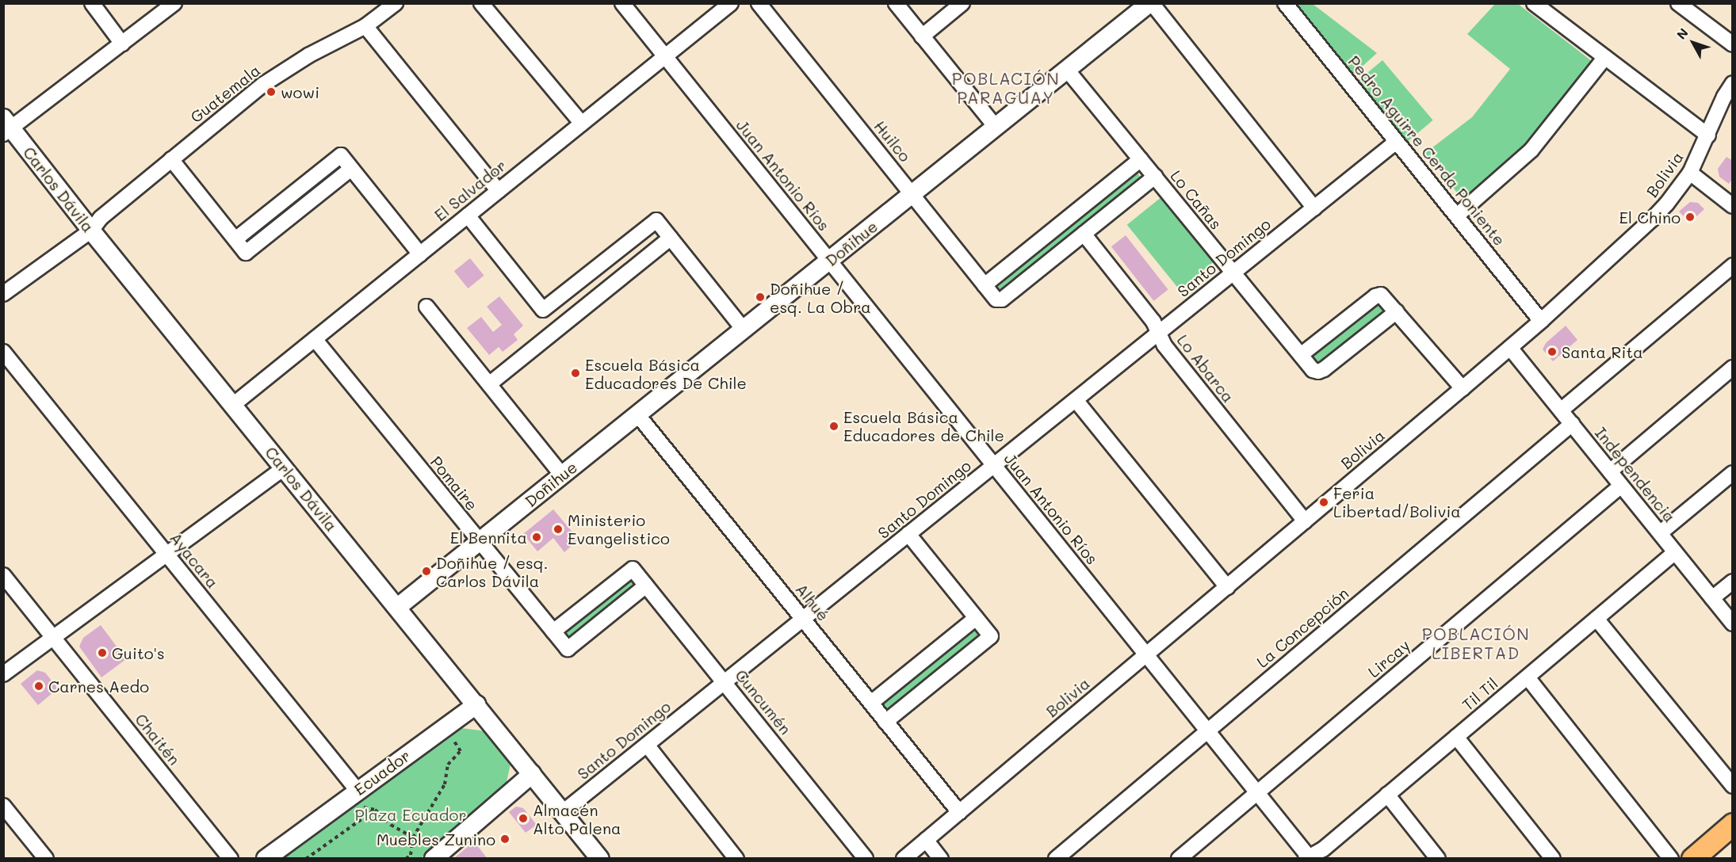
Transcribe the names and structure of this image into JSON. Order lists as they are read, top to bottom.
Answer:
{
  "streets": {
    "street": [
      "Guatemala",
      "Huilco",
      "Pedro Aguirre Cerda Poniente",
      "Bolivia",
      "Juan Antonio Ríos",
      "Carlos Dávila",
      "El Salvador",
      "Lo Cañas",
      "Doñihue",
      "Santo Domingo",
      "Lo Abarca",
      "Independencia",
      "Pomaire",
      "Ayacara",
      "Alhué",
      "La Concepción",
      "Lircay",
      "Til Til",
      "Cuncumén",
      "Chaitén",
      "Ecuador"
    ]
  },
  "crossings": [
    ["Guatemala", "Carlos Dávila"],
    ["Huilco", "Doñihue"],
    ["Huilco", "Lo Abarca"],
    ["Pedro Aguirre Cerda Poniente", "Bolivia"],
    ["Pedro Aguirre Cerda Poniente", "Santo Domingo"],
    ["Bolivia", "Juan Antonio Ríos"],
    ["Bolivia", "Lo Abarca"],
    ["Bolivia", "Independencia"],
    ["Bolivia", "Alhué"],
    ["Juan Antonio Ríos", "El Salvador"],
    ["Juan Antonio Ríos", "Doñihue"],
    ["Juan Antonio Ríos", "Santo Domingo"],
    ["Juan Antonio Ríos", "La Concepción"],
    ["Juan Antonio Ríos", "Lircay"],
    ["Juan Antonio Ríos", "Til Til"],
    ["Carlos Dávila", "El Salvador"],
    ["Carlos Dávila", "Doñihue"],
    ["Carlos Dávila", "Santo Domingo"],
    ["Carlos Dávila", "Ecuador"],
    ["El Salvador", "Pomaire"],
    ["Lo Cañas", "Doñihue"],
    ["Lo Cañas", "Santo Domingo"],
    ["Doñihue", "Pomaire"],
    ["Doñihue", "Alhué"],
    ["Santo Domingo", "Lo Abarca"],
    ["Santo Domingo", "Alhué"],
    ["Santo Domingo", "Cuncumén"],
    ["Independencia", "La Concepción"],
    ["Independencia", "Lircay"],
    ["Independencia", "Til Til"],
    ["Pomaire", "Cuncumén"],
    ["Ayacara", "Ecuador"]
  ],
  "districts": ["POBLACIÓN PARAGUAY", "POBLACIÓN LIBERTAD"],
  "parks": ["Plaza Ecuador"],
  "places": [
    "wowi",
    "El Chino",
    "Doñihue / esq. La Obra",
    "Santa Rita",
    "Escuela Básica Educadores De Chile",
    "Escuela Básica Educadores de Chile",
    "Feria Libertad/Bolivia",
    "Ministerio Evangelistico",
    "El Bennita",
    "Doñihue / esq. Carlos Dávila",
    "Guito's",
    "Carnes Aedo",
    "Almacén Alto Palena",
    "Muebles Zunino"
  ],
  "north": "top left"
}
